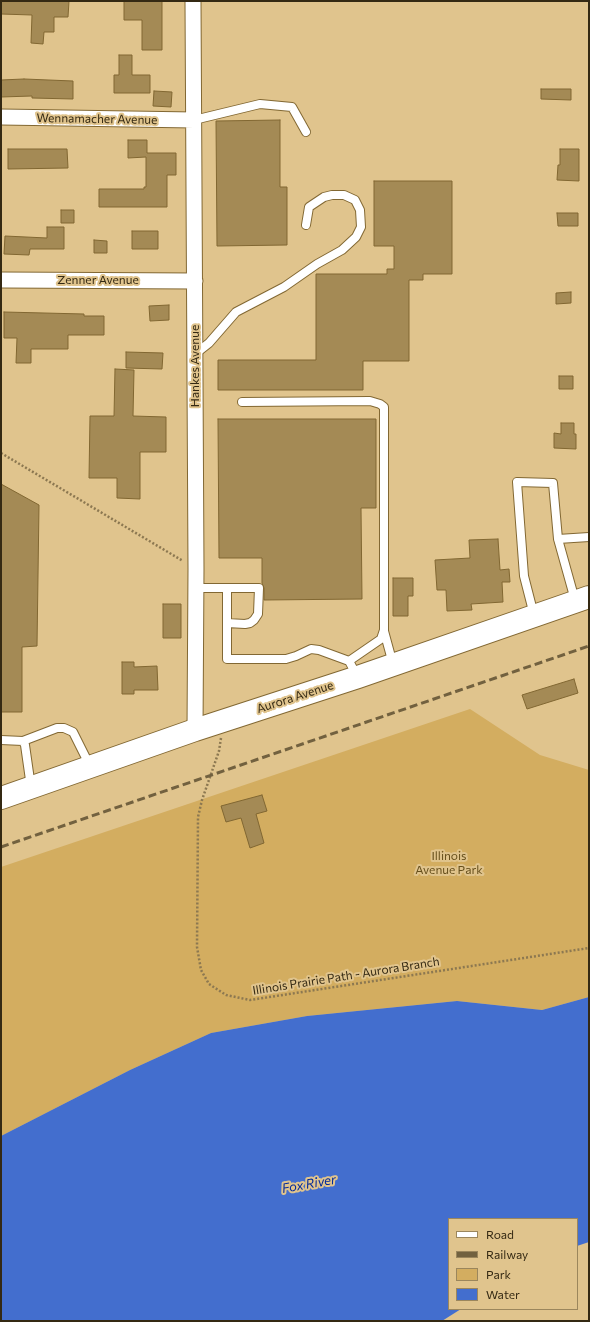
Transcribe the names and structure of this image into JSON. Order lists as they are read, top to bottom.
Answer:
{
  "streets": {
    "main road": ["Aurora Avenue"],
    "street": ["Wennamacher Avenue", "Zenner Avenue", "Hankes Avenue"],
    "path": ["Illinois Prairie Path - Aurora Branch"]
  },
  "crossings": [
    ["Wennamacher Avenue", "Hankes Avenue"],
    ["Zenner Avenue", "Hankes Avenue"],
    ["Hankes Avenue", "Aurora Avenue"],
    ["Aurora Avenue", "Illinois Prairie Path - Aurora Branch"]
  ],
  "water": ["Fox River"],
  "parks": ["Illinois Avenue Park"],
  "legend": [
    "Road",
    "Railway",
    "Park",
    "Water"
  ]
}
